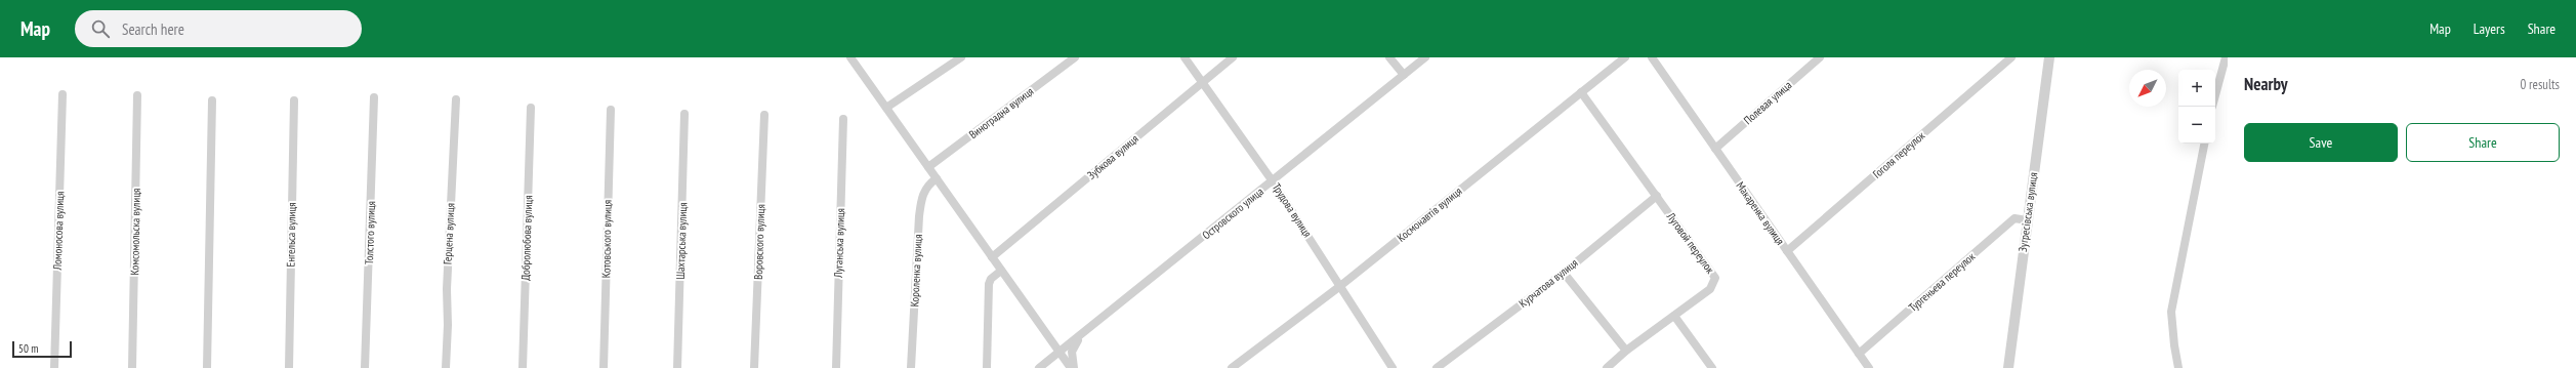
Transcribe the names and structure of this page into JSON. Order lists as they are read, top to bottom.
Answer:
{
  "streets": {
    "street": [
      "Полевая улица",
      "Виноградна вулиця",
      "Гоголя переулок",
      "Зубкова вулиця",
      "Трудова вулиця",
      "Зугресівська вулиця",
      "Островского улица",
      "Макаренка вулиця",
      "Космонавтів вулиця",
      "Ломоносова вулиця",
      "Комсомольска вулиця",
      "Толстого вулиця",
      "Герцена вулиця",
      "Енгельса вулиця",
      "Добролюбова вулиця",
      "Котовського вулиця",
      "Шахтарська вулиця",
      "Воровского вулиця",
      "Луганська вулиця",
      "Луговой переулок",
      "Короленка вулиця",
      "Тургеньева переулок",
      "Курчатова вулиця"
    ]
  },
  "crossings": [
    ["Полевая улица", "Макаренка вулиця"],
    ["Гоголя переулок", "Макаренка вулиця"],
    ["Зубкова вулиця", "Трудова вулиця"],
    ["Трудова вулиця", "Островского улица"],
    ["Трудова вулиця", "Космонавтів вулиця"],
    ["Зугресівська вулиця", "Тургеньева переулок"],
    ["Макаренка вулиця", "Тургеньева переулок"],
    ["Космонавтів вулиця", "Луговой переулок"],
    ["Луговой переулок", "Курчатова вулиця"]
  ],
  "scale_bar": "50 m",
  "north": "bottom left",
  "page": {
    "header": "Map",
    "search": "Search here",
    "nav": ["Map", "Layers", "Share"],
    "heading": ["Nearby", "0 results"],
    "map_buttons": ["+", "−"],
    "buttons": ["Save", "Share"],
    "scale": "50 m"
  }
}
